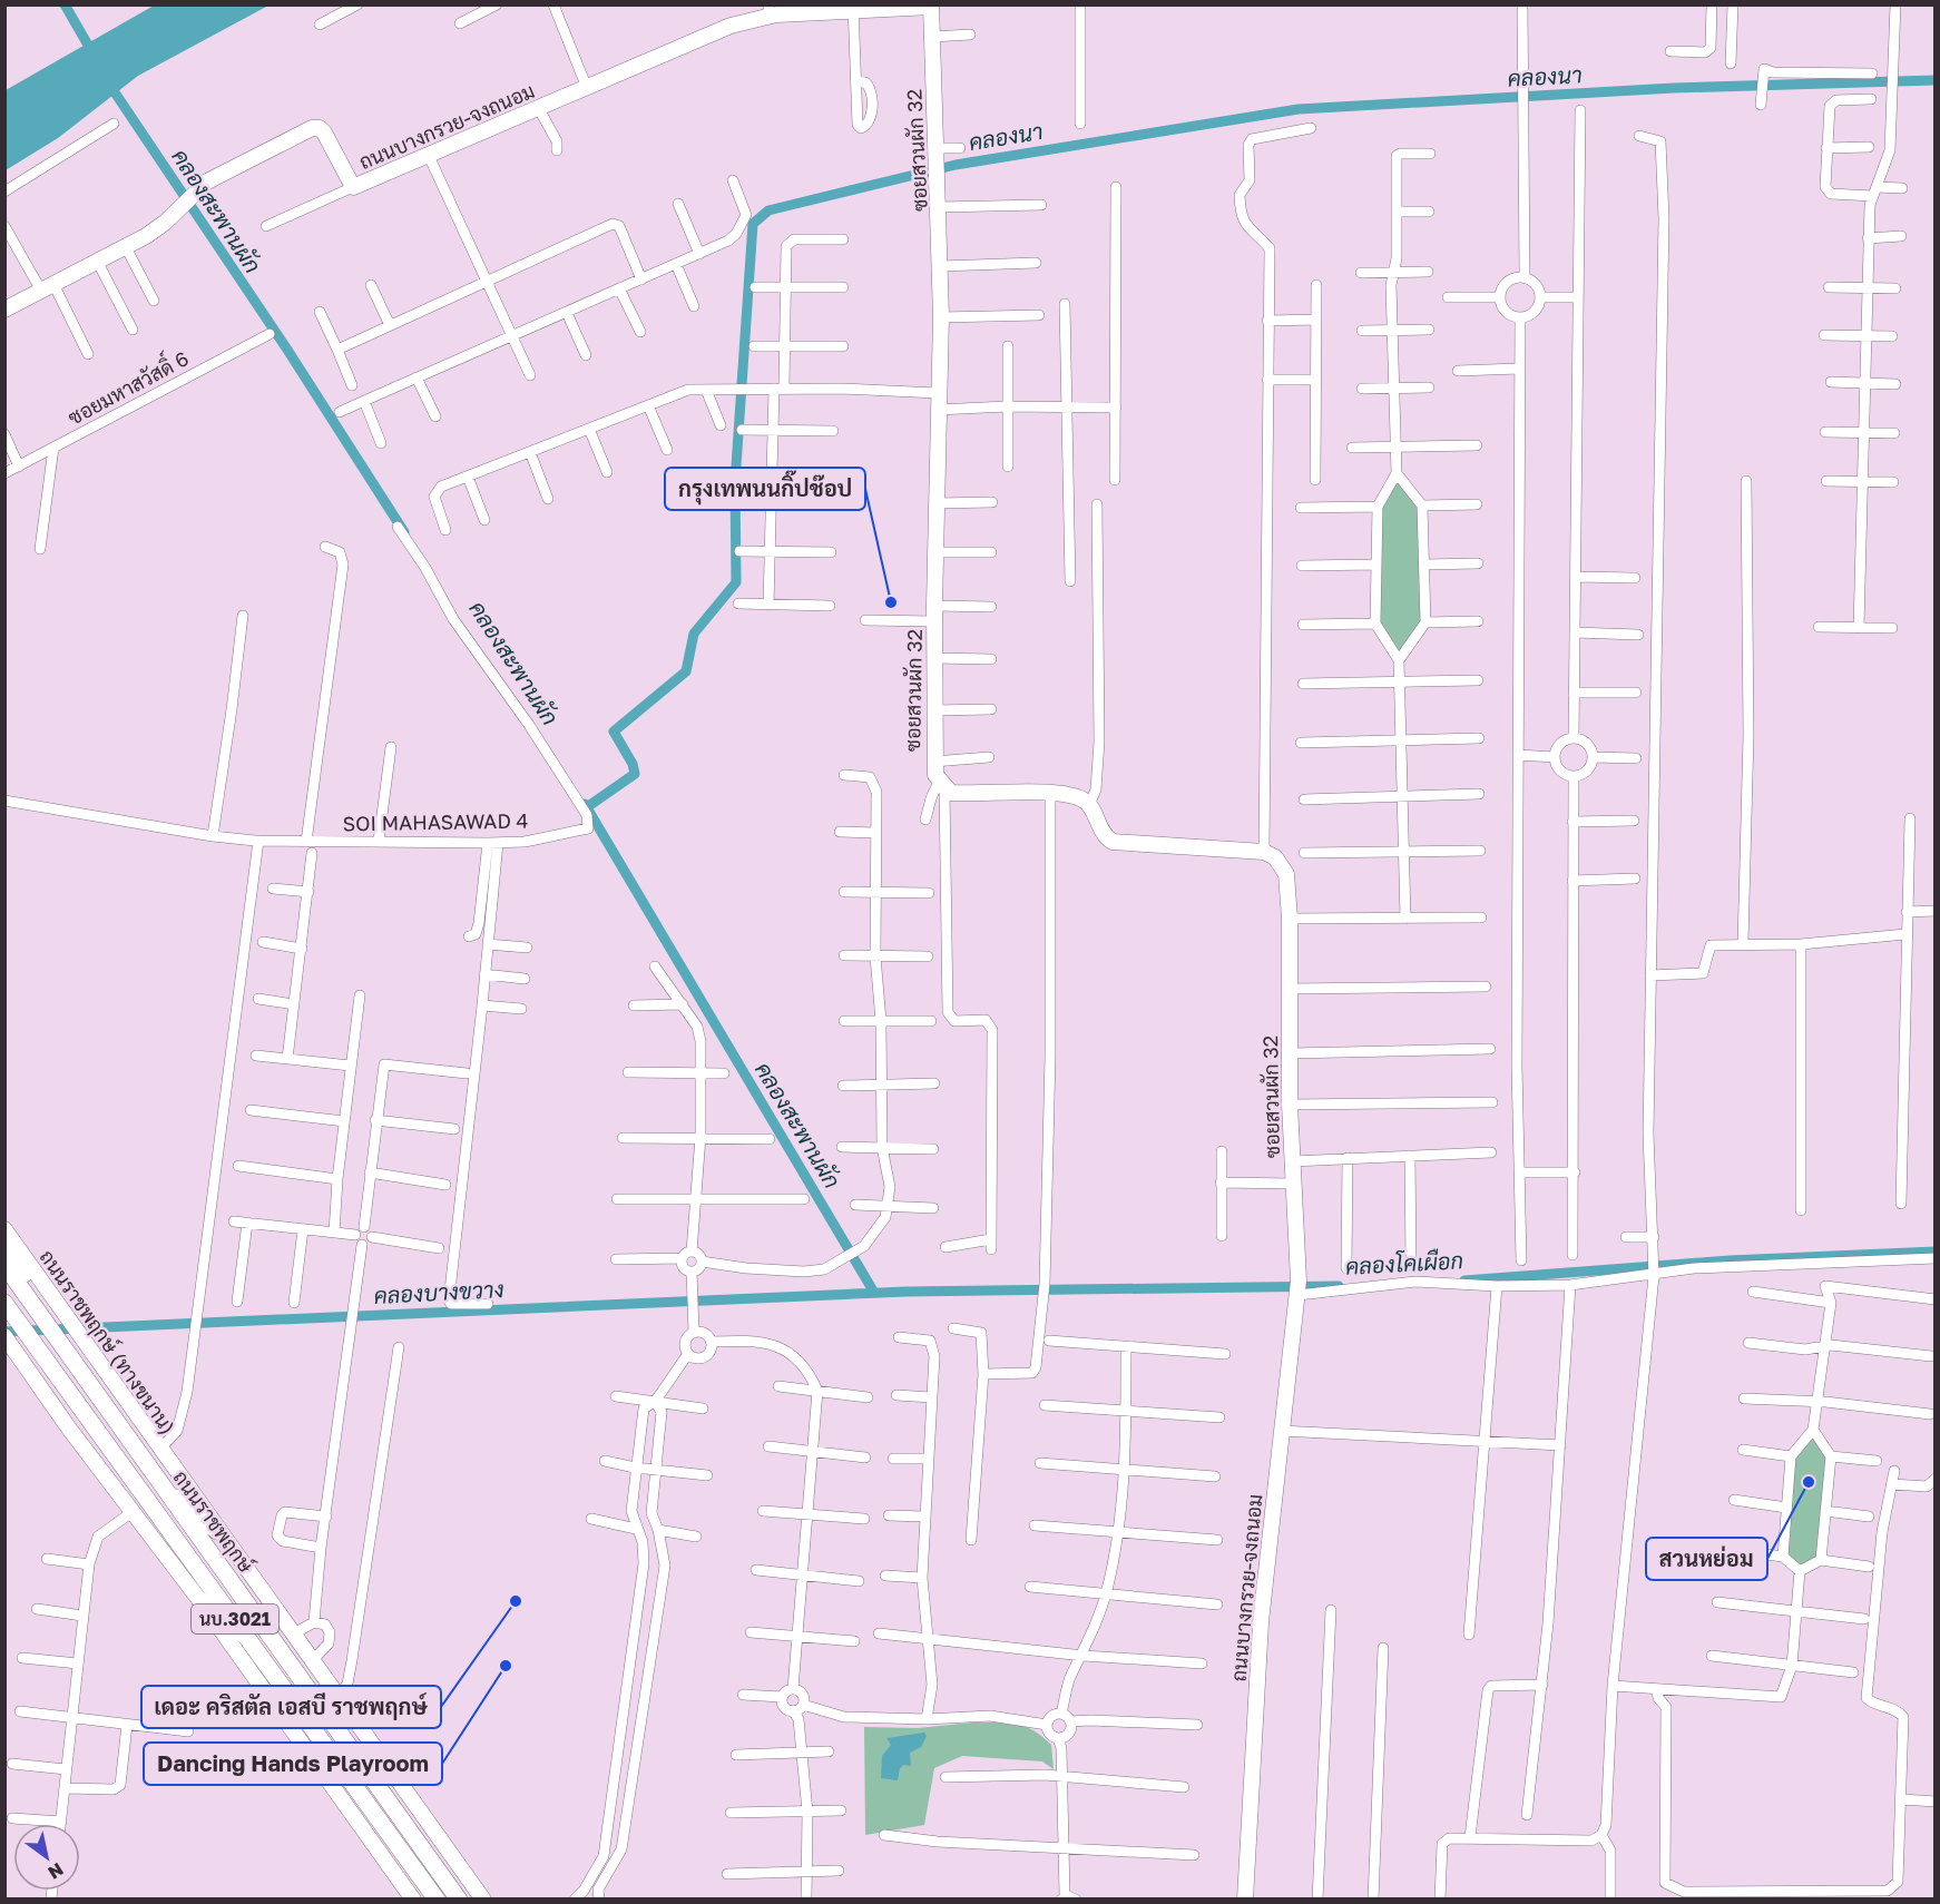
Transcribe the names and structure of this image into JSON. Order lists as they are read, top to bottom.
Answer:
{
  "streets": {
    "main road": ["ถนนราชพฤกษ์", "นบ.3021"],
    "street": [
      "ถนนบางกรวย-จงถนอม",
      "ซอยสวนผัก 32",
      "ซอยมหาสวัสดิ์ 6",
      "SOI MAHASAWAD 4",
      "ถนนราชพฤกษ์ (ทางขนาน)"
    ]
  },
  "crossings": [
    ["ถนนบางกรวย-จงถนอม", "ซอยสวนผัก 32"]
  ],
  "water": [
    "คลองนา",
    "คลองสะพานผัก",
    "คลองโคเผือก",
    "คลองบางขวาง"
  ],
  "places": [
    "กรุงเทพนนกิ๊ปช๊อป",
    "สวนหย่อม",
    "เดอะ คริสตัล เอสบี ราชพฤกษ์",
    "Dancing Hands Playroom"
  ],
  "north": "bottom right"
}
